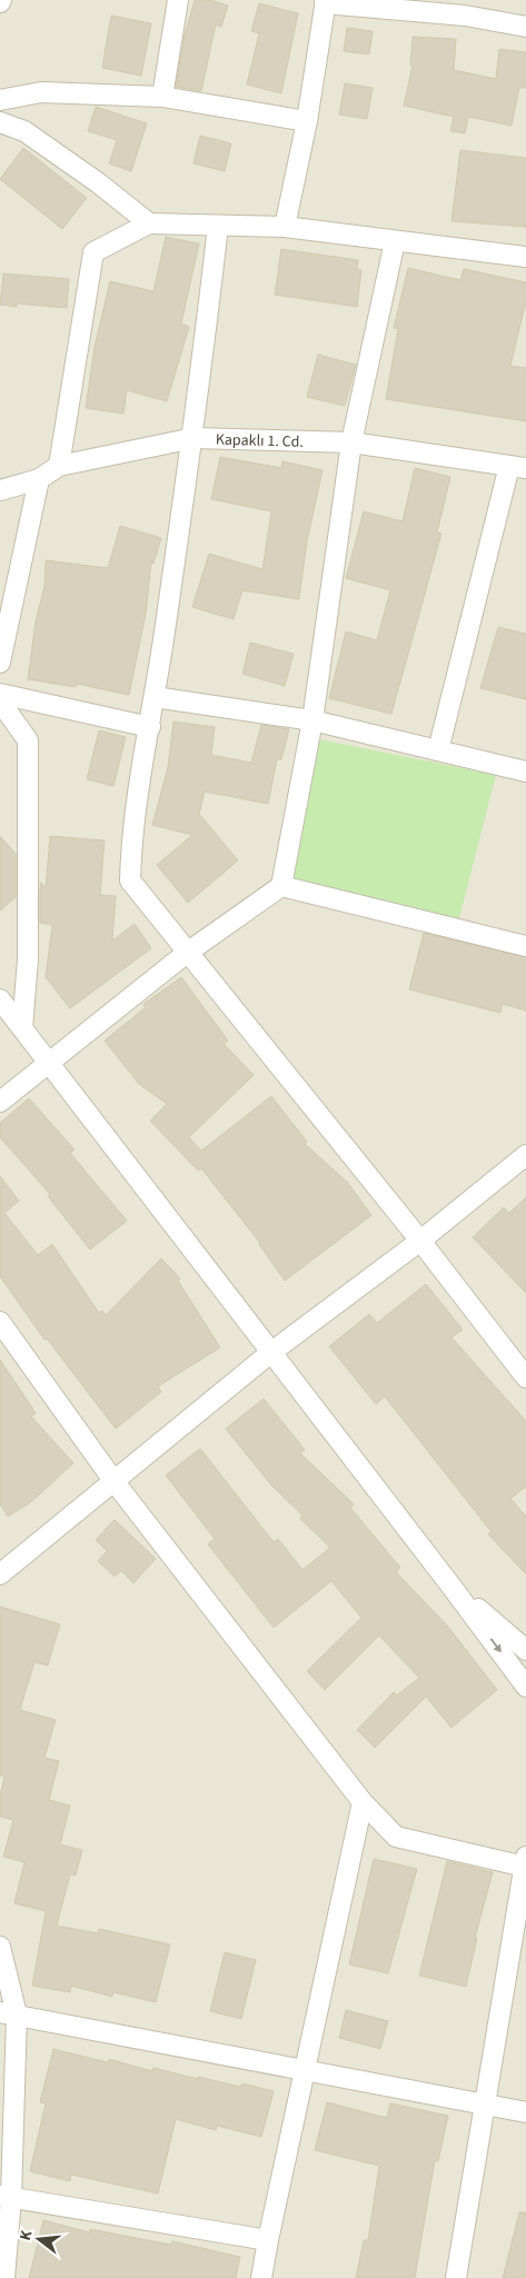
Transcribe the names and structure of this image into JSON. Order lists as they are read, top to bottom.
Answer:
{
  "streets": {
    "street": ["Kapaklı 1. Cd."]
  },
  "north": "left"
}
